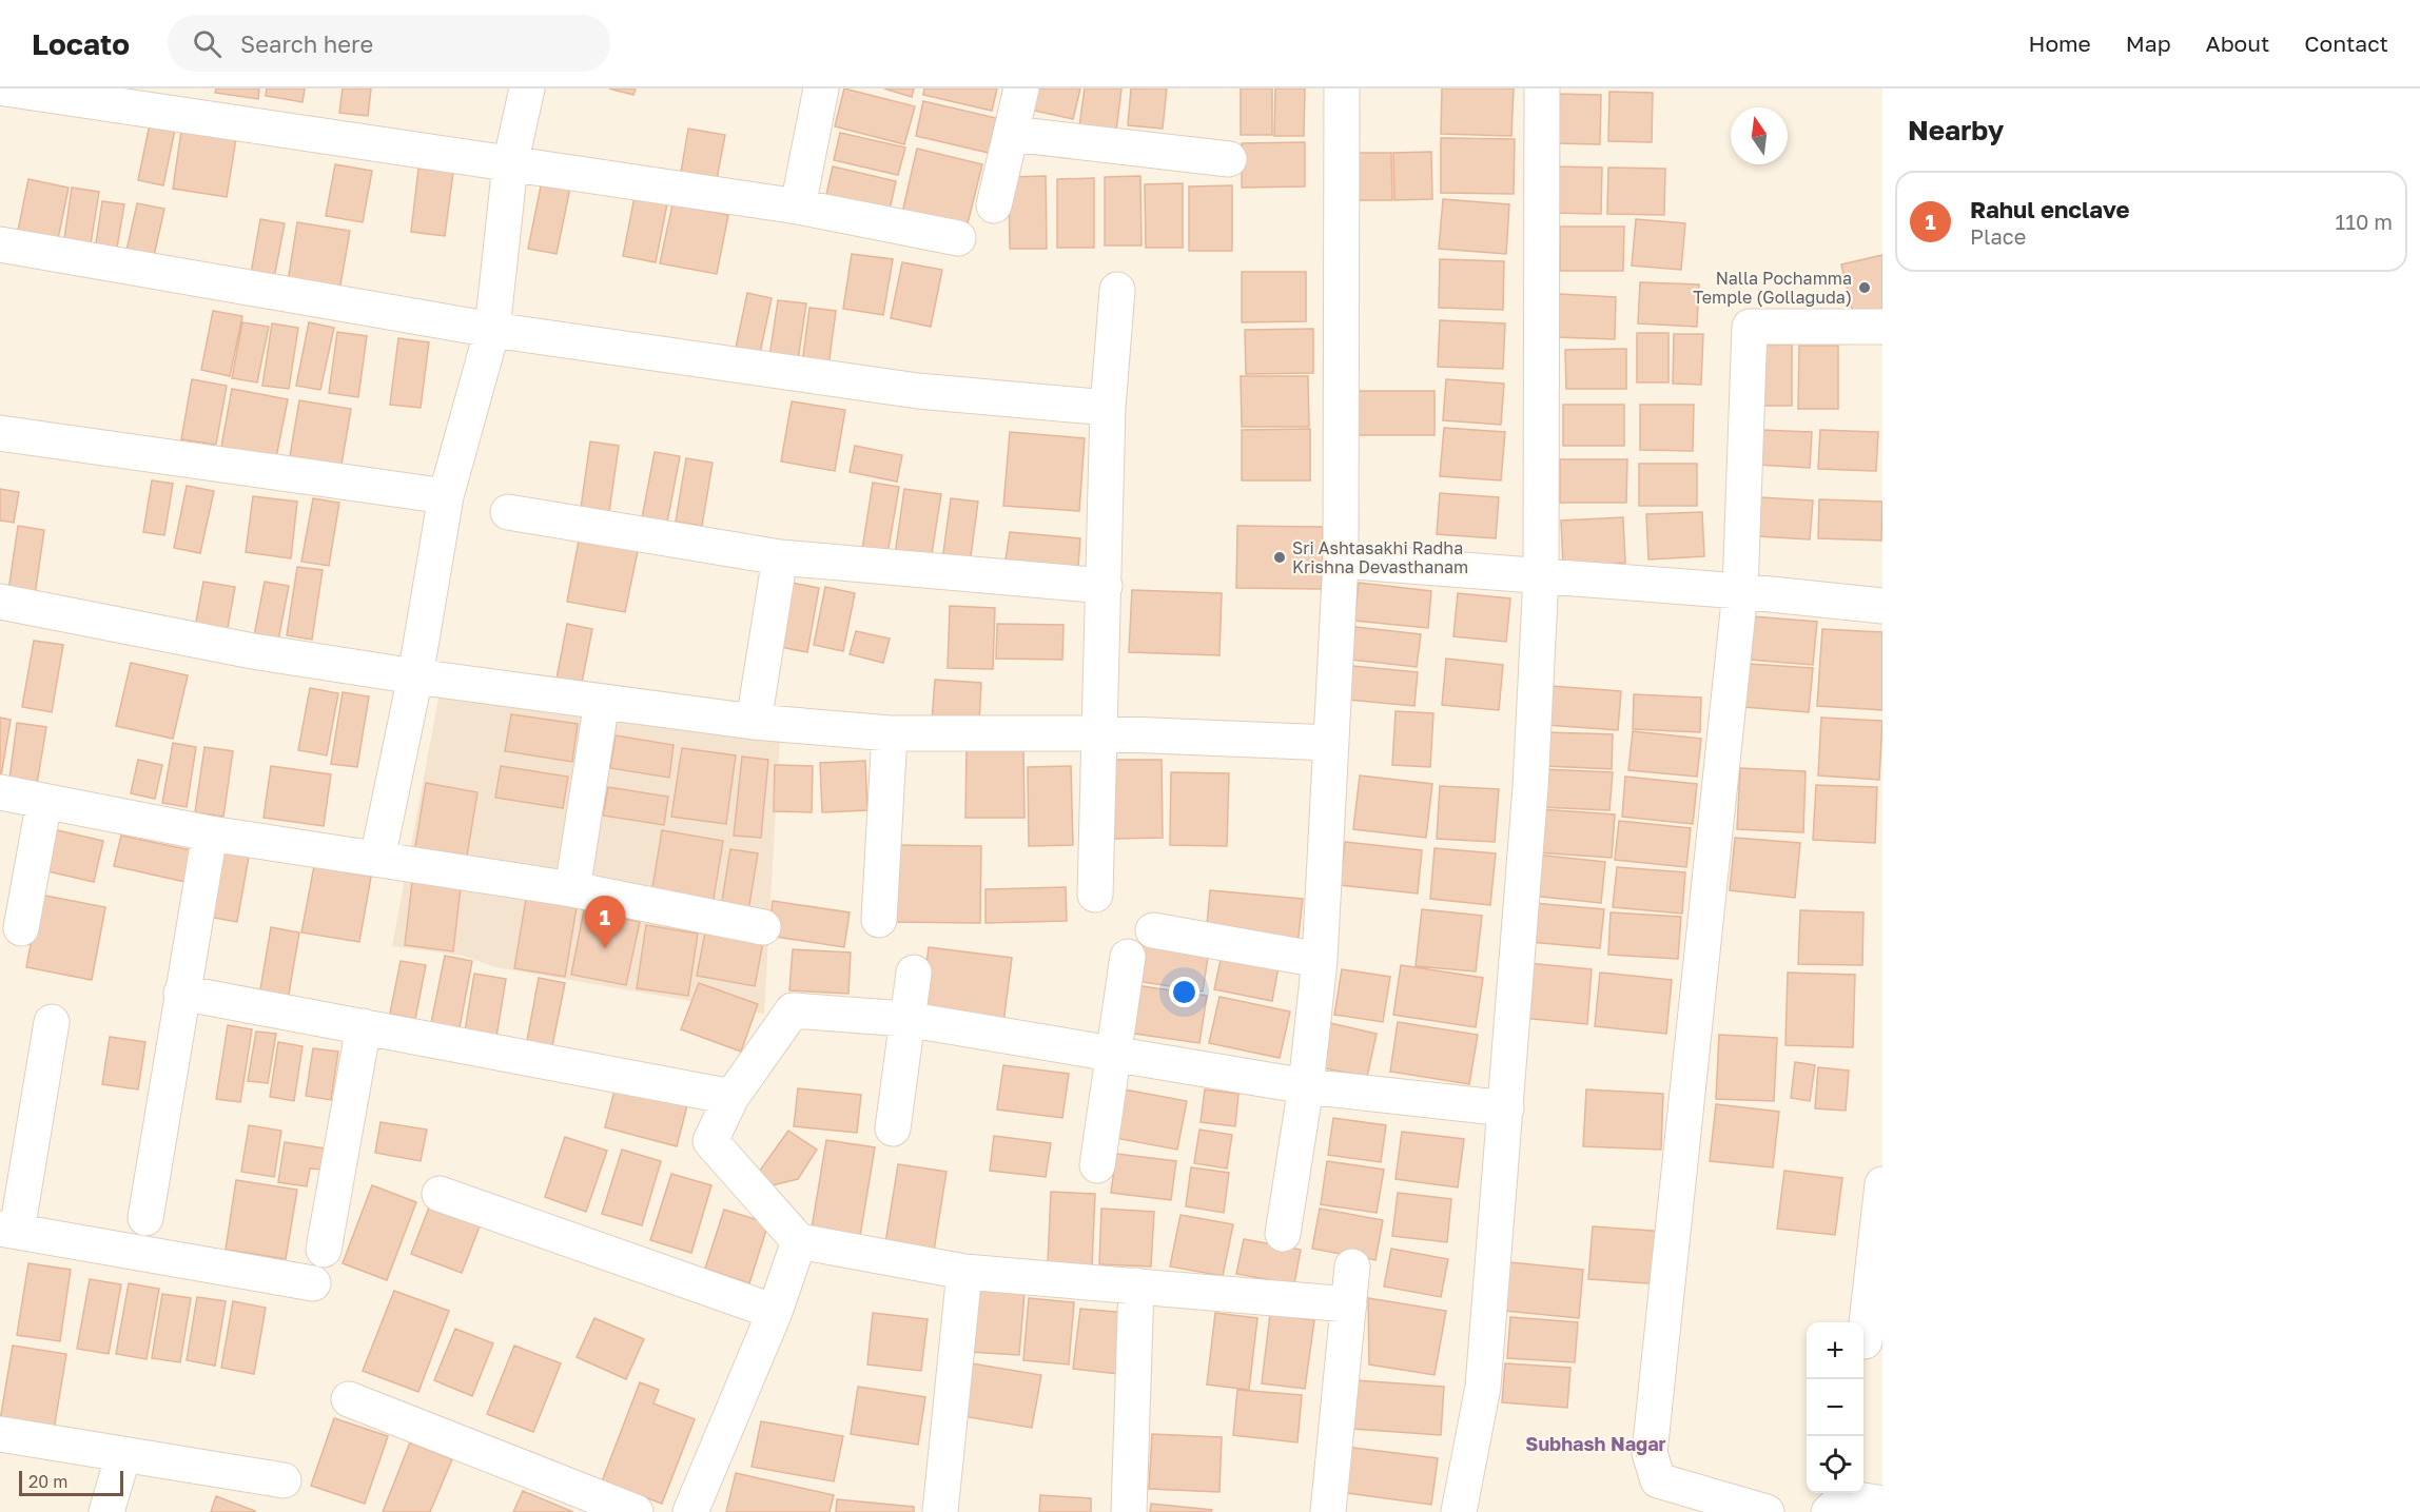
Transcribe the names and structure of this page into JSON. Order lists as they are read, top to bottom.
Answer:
{
  "districts": ["Subhash Nagar"],
  "places": ["Nalla Pochamma Temple (Gollaguda)", "Sri Ashtasakhi Radha Krishna Devasthanam"],
  "scale_bar": "20 m",
  "north": "top",
  "page": {
    "header": "Locato",
    "search": "Search here",
    "nav": [
      "Home",
      "Map",
      "About",
      "Contact"
    ],
    "heading": "Nearby",
    "list": [
      {
        "mark": "1",
        "name": "Rahul enclave",
        "note": "Place",
        "value": "110 m"
      }
    ],
    "pins": "1",
    "map_buttons": ["+", "−"],
    "scale": "20 m"
  }
}
